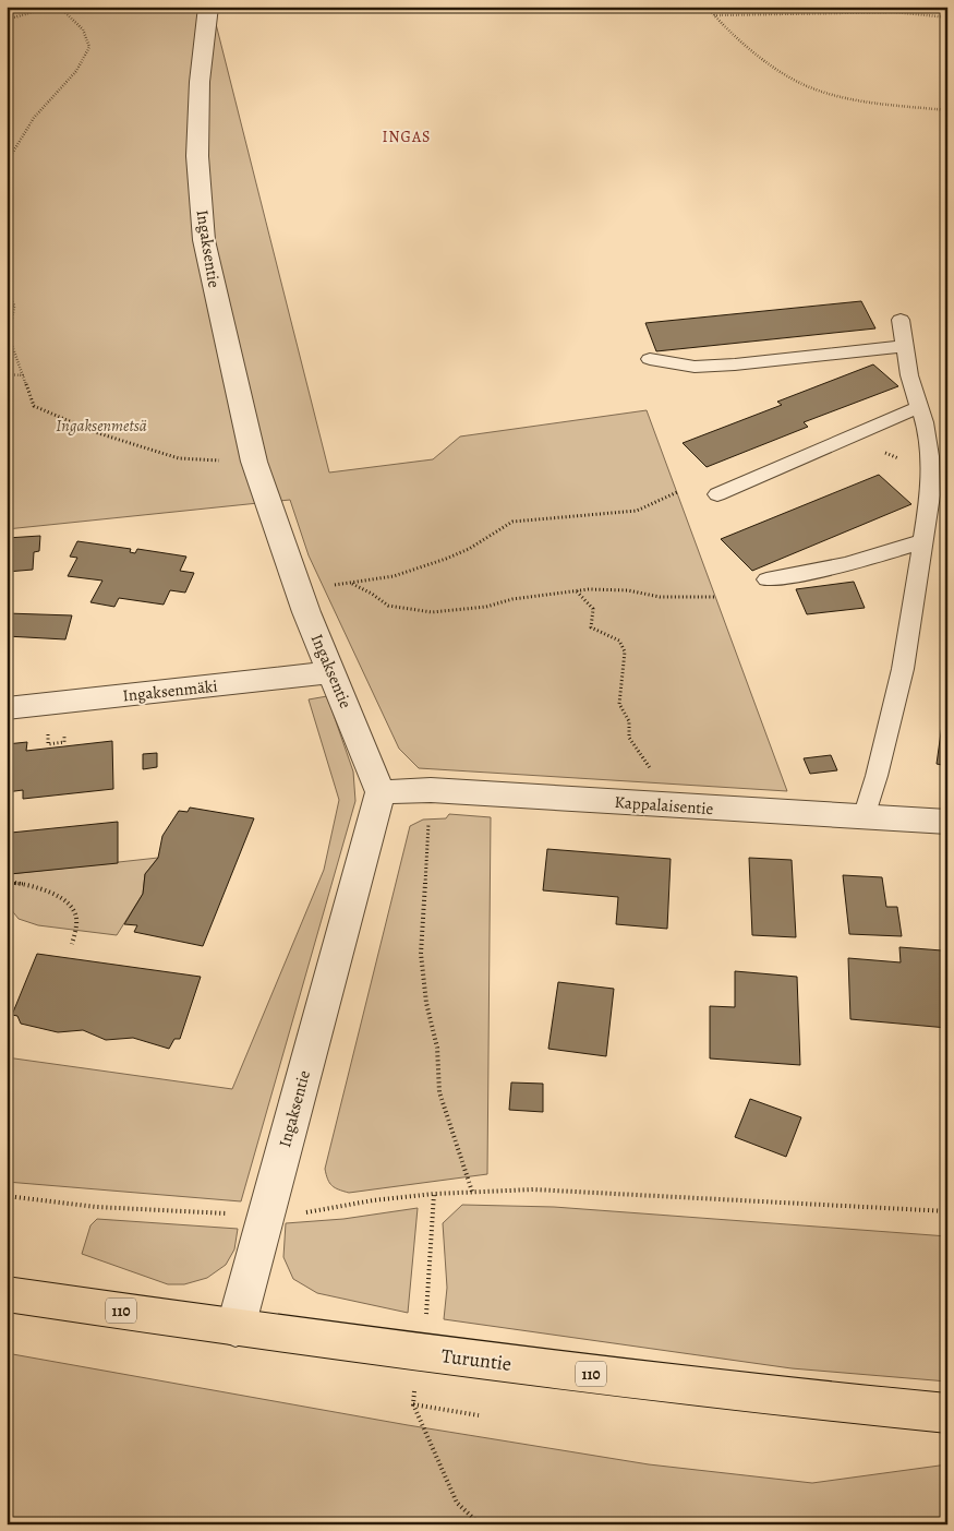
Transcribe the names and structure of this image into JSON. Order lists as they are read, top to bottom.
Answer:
{
  "streets": {
    "main road": ["110", "Turuntie"],
    "street": ["Ingaksentie", "Ingaksenmäki", "Kappalaisentie"]
  },
  "crossings": [
    ["Ingaksentie", "Ingaksenmäki"],
    ["Ingaksentie", "Kappalaisentie"],
    ["Ingaksentie", "Turuntie"]
  ],
  "districts": ["INGAS"],
  "parks": ["Ingaksenmetsä"]
}
